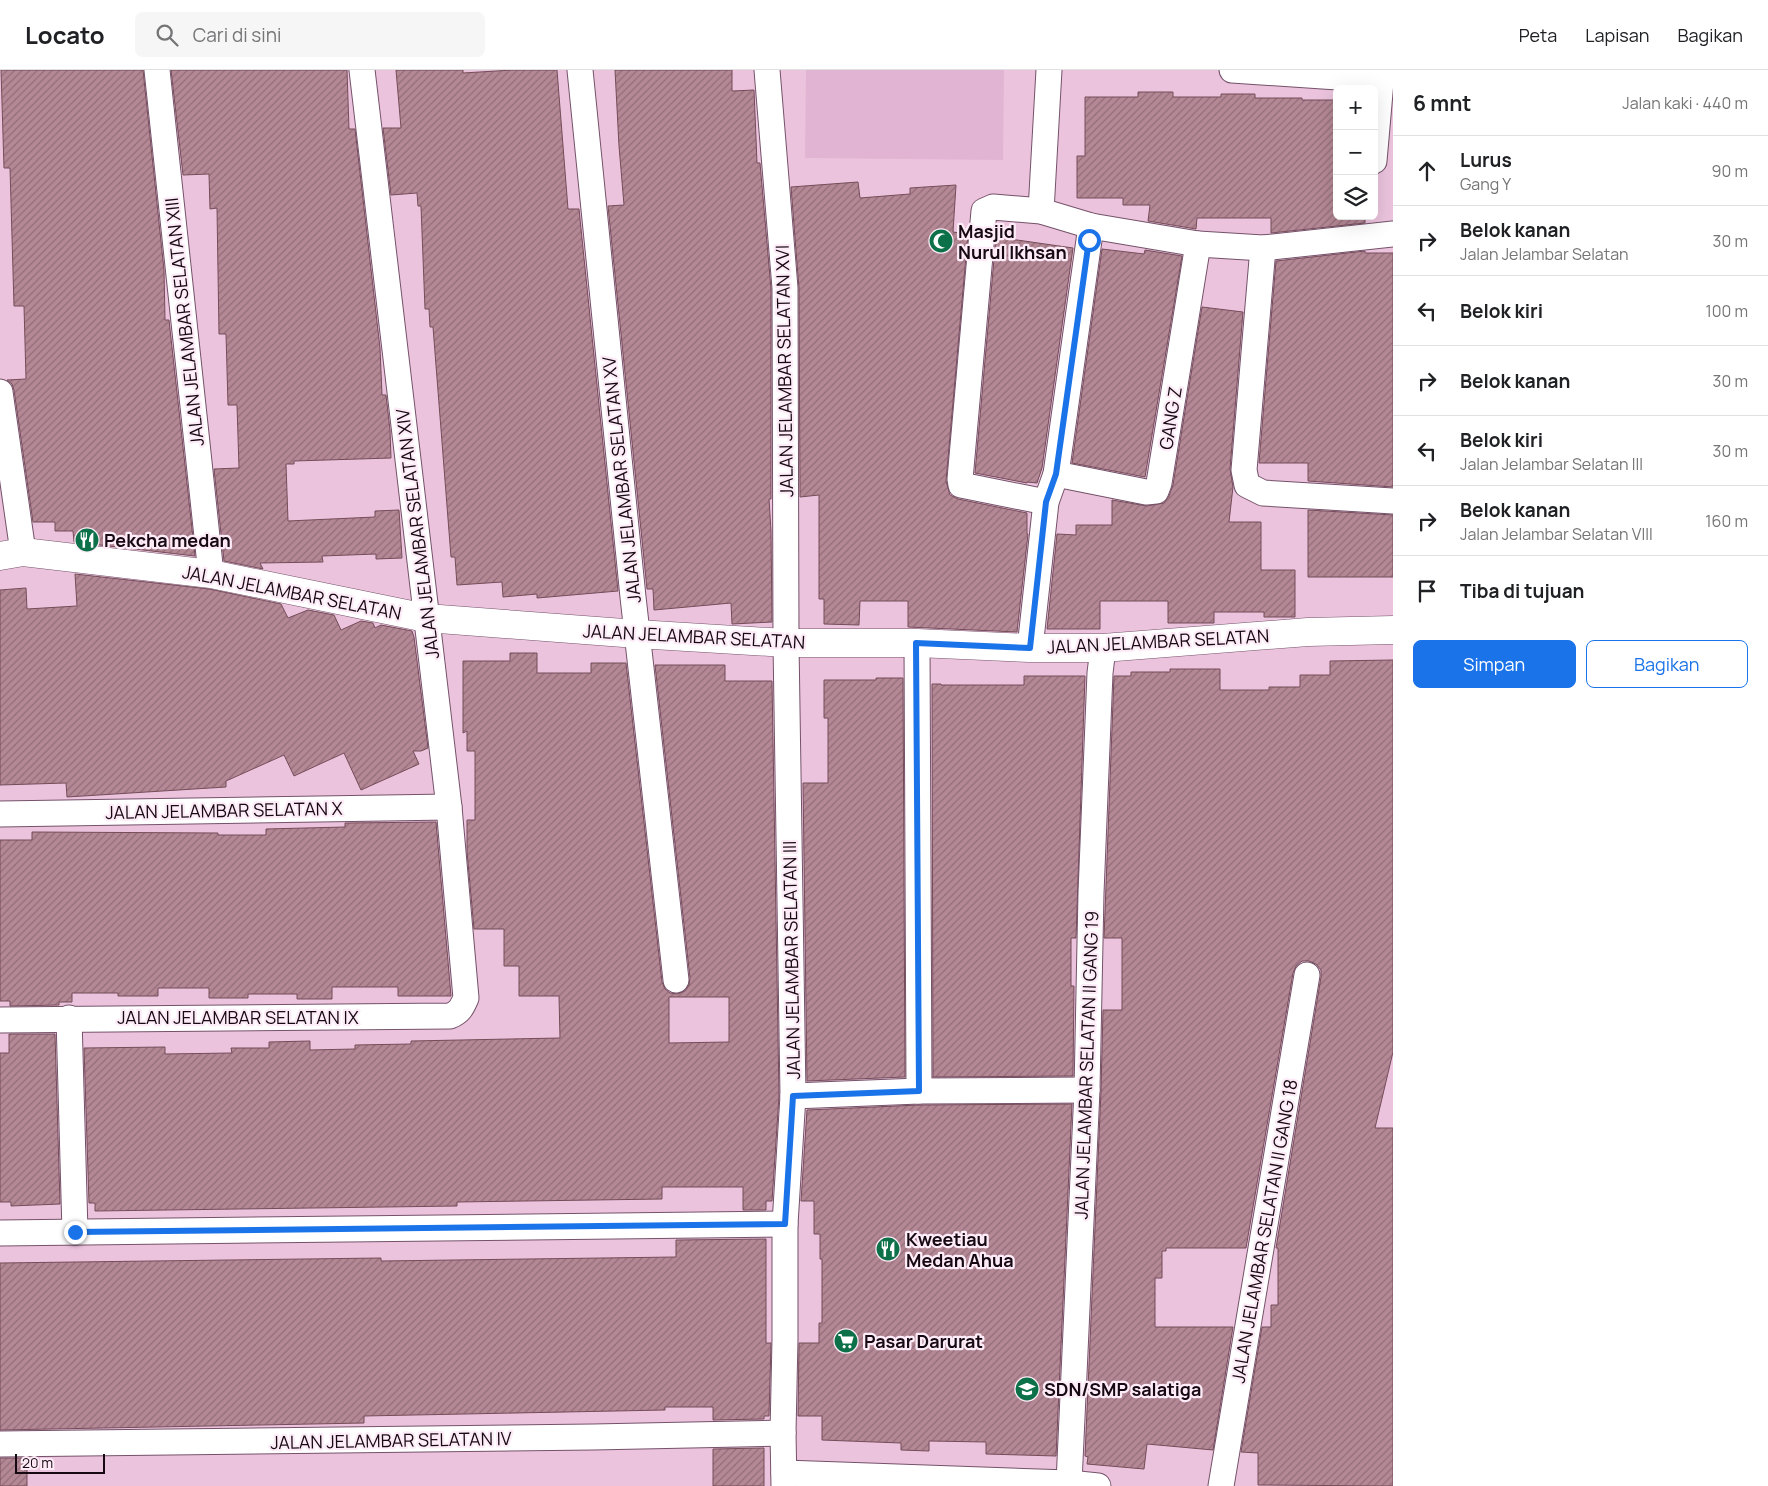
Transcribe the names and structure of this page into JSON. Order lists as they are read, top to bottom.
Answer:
{
  "streets": {
    "street": [
      "JALAN JELAMBAR SELATAN XIII",
      "JALAN JELAMBAR SELATAN XVI",
      "GANG Z",
      "JALAN JELAMBAR SELATAN XV",
      "JALAN JELAMBAR SELATAN XIV",
      "JALAN JELAMBAR SELATAN",
      "JALAN JELAMBAR SELATAN X",
      "JALAN JELAMBAR SELATAN III",
      "JALAN JELAMBAR SELATAN IX",
      "JALAN JELAMBAR SELATAN II GANG 19",
      "JALAN JELAMBAR SELATAN II GANG 18",
      "JALAN JELAMBAR SELATAN IV"
    ]
  },
  "crossings": [
    ["JALAN JELAMBAR SELATAN XIII", "JALAN JELAMBAR SELATAN"],
    ["JALAN JELAMBAR SELATAN XVI", "JALAN JELAMBAR SELATAN"],
    ["JALAN JELAMBAR SELATAN XVI", "JALAN JELAMBAR SELATAN III"],
    ["JALAN JELAMBAR SELATAN XV", "JALAN JELAMBAR SELATAN"],
    ["JALAN JELAMBAR SELATAN XIV", "JALAN JELAMBAR SELATAN"],
    ["JALAN JELAMBAR SELATAN XIV", "JALAN JELAMBAR SELATAN X"],
    ["JALAN JELAMBAR SELATAN XIV", "JALAN JELAMBAR SELATAN IX"],
    ["JALAN JELAMBAR SELATAN", "JALAN JELAMBAR SELATAN III"],
    ["JALAN JELAMBAR SELATAN", "JALAN JELAMBAR SELATAN II GANG 19"],
    ["JALAN JELAMBAR SELATAN III", "JALAN JELAMBAR SELATAN IV"]
  ],
  "places": {
    "mosque": ["Masjid Nurul Ikhsan"],
    "restaurant": ["Pekcha medan", "Kweetiau Medan Ahua"],
    "supermarket": ["Pasar Darurat"],
    "school or university": ["SDN/SMP salatiga"]
  },
  "scale_bar": "20 m",
  "page": {
    "header": "Locato",
    "search": "Cari di sini",
    "nav": ["Peta", "Lapisan", "Bagikan"],
    "heading": ["6 mnt", "Jalan kaki · 440 m"],
    "map_buttons": ["+", "−"],
    "list": [
      ["Lurus", "Gang Y", "90 m"],
      ["Belok kanan", "Jalan Jelambar Selatan", "30 m"],
      ["Belok kiri", "100 m"],
      ["Belok kanan", "30 m"],
      ["Belok kiri", "Jalan Jelambar Selatan III", "30 m"],
      ["Belok kanan", "Jalan Jelambar Selatan VIII", "160 m"],
      "Tiba di tujuan"
    ],
    "buttons": ["Simpan", "Bagikan"],
    "scale": "20 m"
  }
}
